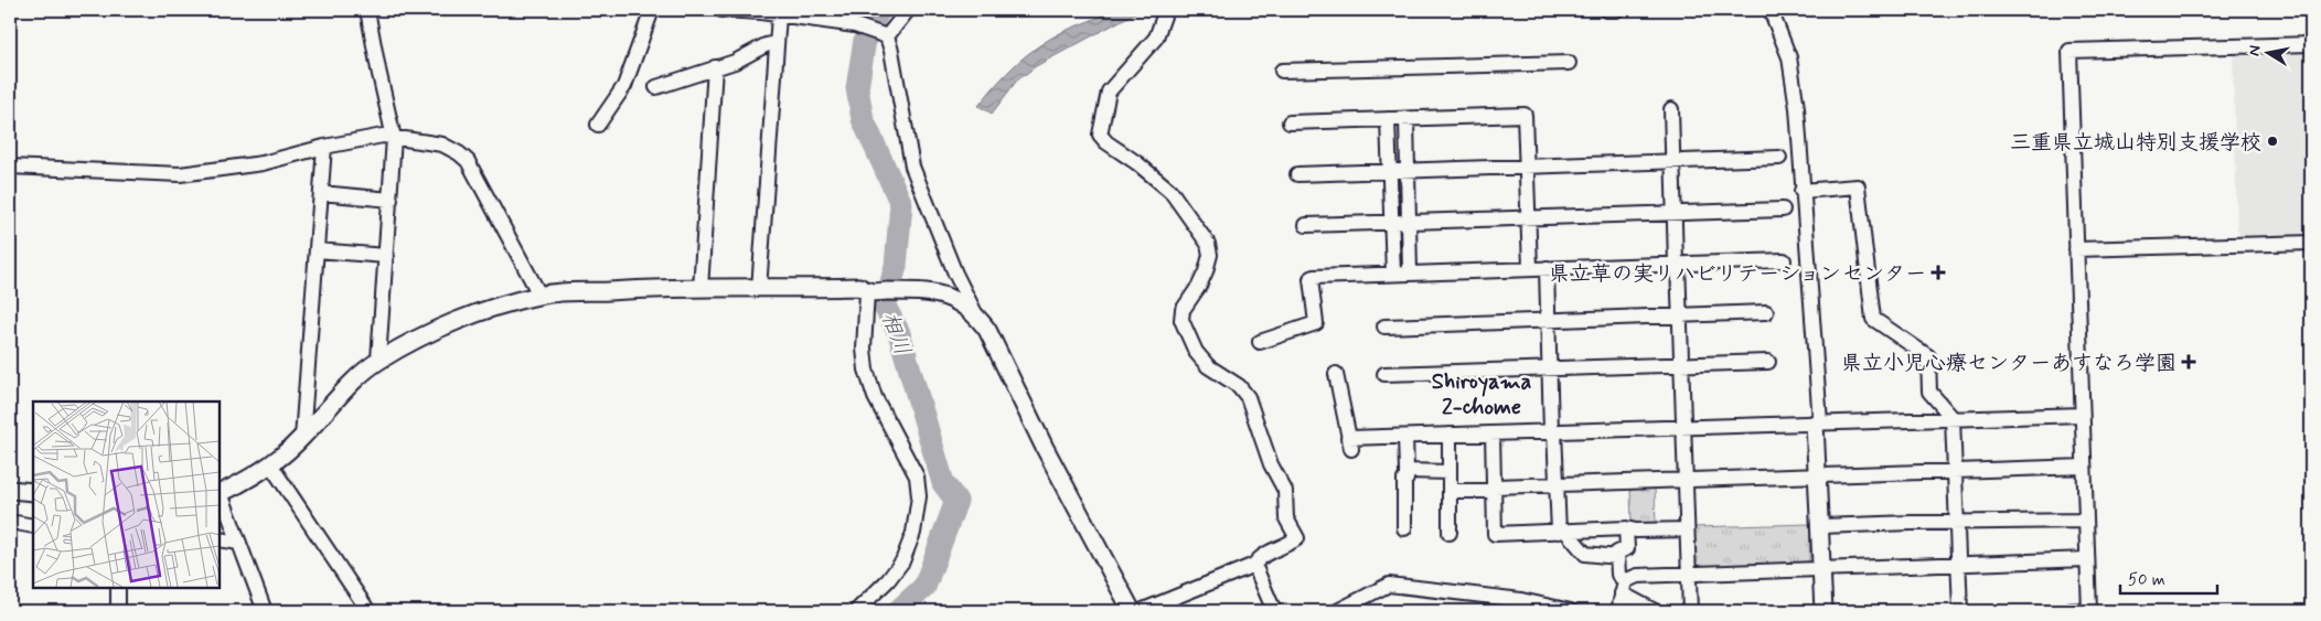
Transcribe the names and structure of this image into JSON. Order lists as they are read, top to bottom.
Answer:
{
  "districts": ["Shiroyama 2-chome"],
  "water": ["相川"],
  "places": {
    "other": ["三重県立城山特別支援学校"],
    "health": ["県立草の実リハビリテーションセンター", "県立小児心療センターあすなろ学園"]
  },
  "scale_bar": "50 m",
  "north": "left"
}
